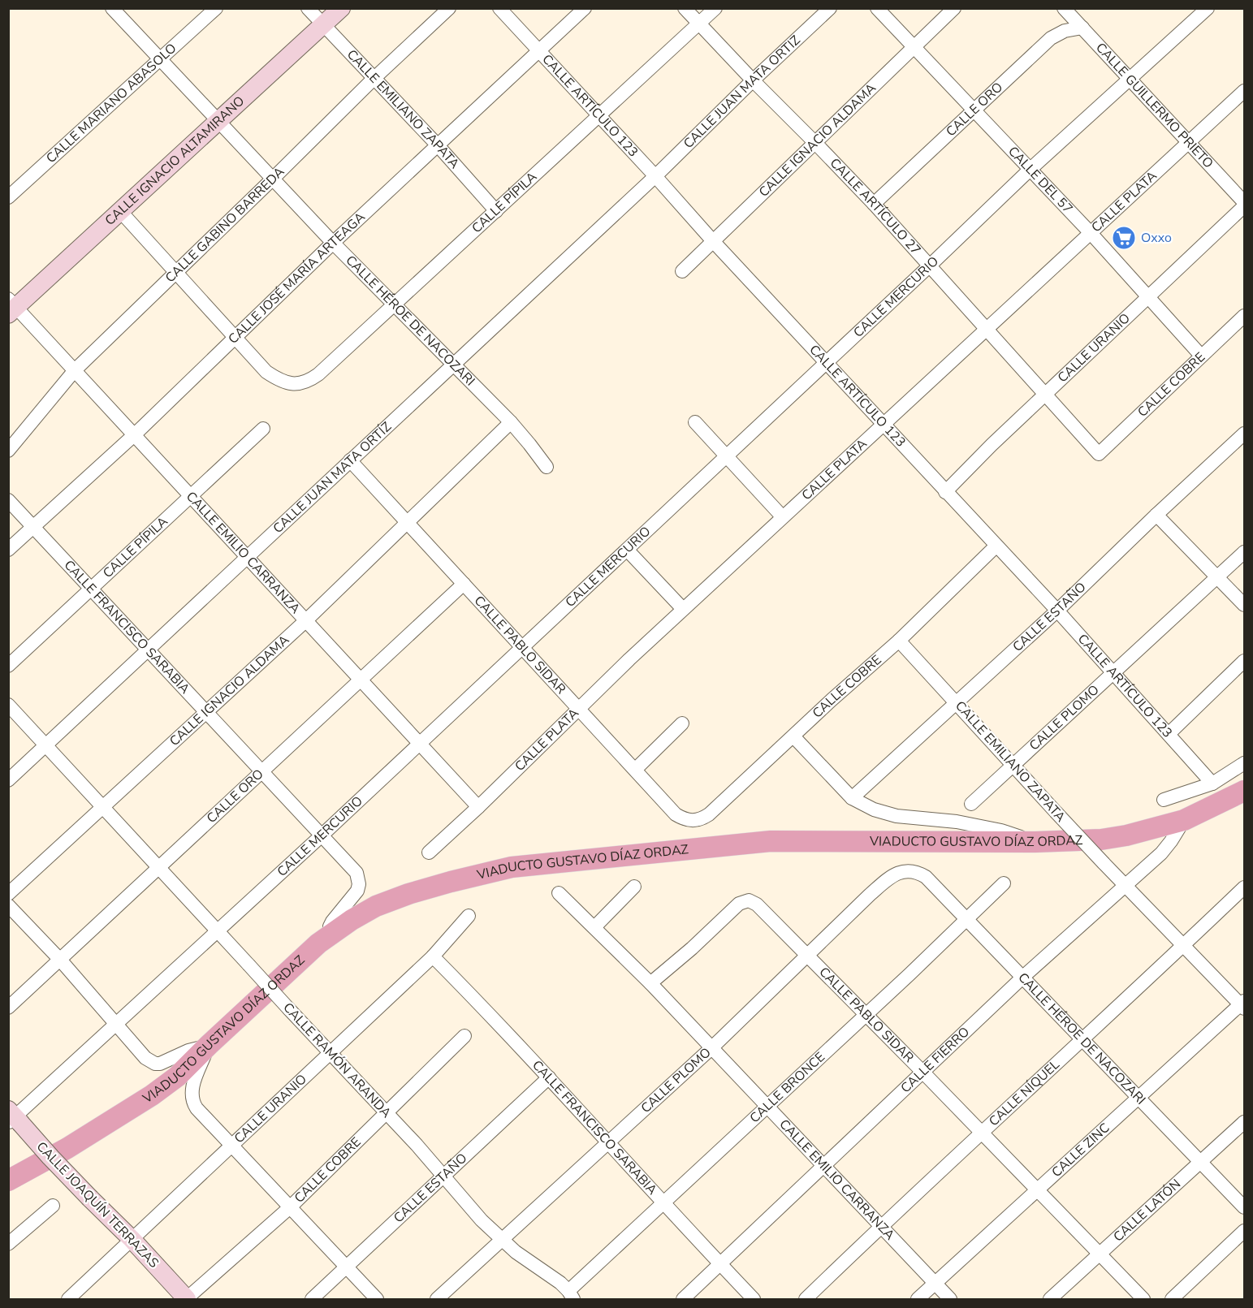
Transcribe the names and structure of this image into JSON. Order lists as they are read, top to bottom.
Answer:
{
  "streets": {
    "main road": ["VIADUCTO GUSTAVO DÍAZ ORDAZ"],
    "street": [
      "CALLE JUAN MATA ORTIZ",
      "CALLE MARIANO ABASOLO",
      "CALLE GUILLERMO PRIETO",
      "CALLE ARTÍCULO 123",
      "CALLE EMILIANO ZAPATA",
      "CALLE ORO",
      "CALLE IGNACIO ALDAMA",
      "CALLE IGNACIO ALTAMIRANO",
      "CALLE DEL 57",
      "CALLE PLATA",
      "CALLE PÍPILA",
      "CALLE ARTÍCULO 27",
      "CALLE GABINO BARREDA",
      "CALLE JOSÉ MARÍA ARTEAGA",
      "CALLE MERCURIO",
      "CALLE HÉROE DE NACOZARI",
      "CALLE URANIO",
      "CALLE COBRE",
      "CALLE JUAN MATA ORTÍZ",
      "CALLE EMILIO CARRANZA",
      "CALLE ESTAÑO",
      "CALLE FRANCISCO SARABIA",
      "CALLE PABLO SIDAR",
      "CALLE PLOMO",
      "CALLE RAMÓN ARANDA",
      "CALLE FIERRO",
      "CALLE BRONCE",
      "CALLE NÍQUEL",
      "CALLE ZINC",
      "CALLE JOAQUÍN TERRAZAS",
      "CALLE LATÓN"
    ]
  },
  "crossings": [
    ["CALLE JUAN MATA ORTIZ", "CALLE ARTÍCULO 123"],
    ["CALLE JUAN MATA ORTIZ", "CALLE ARTÍCULO 27"],
    ["CALLE JUAN MATA ORTIZ", "CALLE JUAN MATA ORTÍZ"],
    ["CALLE MARIANO ABASOLO", "CALLE HÉROE DE NACOZARI"],
    ["CALLE GUILLERMO PRIETO", "CALLE ORO"],
    ["CALLE GUILLERMO PRIETO", "CALLE PLATA"],
    ["CALLE GUILLERMO PRIETO", "CALLE MERCURIO"],
    ["CALLE ARTÍCULO 123", "CALLE IGNACIO ALDAMA"],
    ["CALLE ARTÍCULO 123", "CALLE PLATA"],
    ["CALLE ARTÍCULO 123", "CALLE PÍPILA"],
    ["CALLE ARTÍCULO 123", "CALLE JOSÉ MARÍA ARTEAGA"],
    ["CALLE ARTÍCULO 123", "CALLE MERCURIO"],
    ["CALLE ARTÍCULO 123", "CALLE URANIO"],
    ["CALLE ARTÍCULO 123", "CALLE COBRE"],
    ["CALLE ARTÍCULO 123", "CALLE JUAN MATA ORTÍZ"],
    ["CALLE ARTÍCULO 123", "CALLE ESTAÑO"],
    ["CALLE ARTÍCULO 123", "CALLE PLOMO"],
    ["CALLE EMILIANO ZAPATA", "CALLE IGNACIO ALTAMIRANO"],
    ["CALLE EMILIANO ZAPATA", "CALLE PÍPILA"],
    ["CALLE EMILIANO ZAPATA", "CALLE GABINO BARREDA"],
    ["CALLE EMILIANO ZAPATA", "CALLE JOSÉ MARÍA ARTEAGA"],
    ["CALLE EMILIANO ZAPATA", "CALLE COBRE"],
    ["CALLE EMILIANO ZAPATA", "CALLE ESTAÑO"],
    ["CALLE EMILIANO ZAPATA", "CALLE PLOMO"],
    ["CALLE EMILIANO ZAPATA", "CALLE FIERRO"],
    ["CALLE EMILIANO ZAPATA", "CALLE NÍQUEL"],
    ["CALLE EMILIANO ZAPATA", "CALLE ZINC"],
    ["CALLE ORO", "CALLE DEL 57"],
    ["CALLE ORO", "CALLE ARTÍCULO 27"],
    ["CALLE ORO", "CALLE EMILIO CARRANZA"],
    ["CALLE ORO", "CALLE FRANCISCO SARABIA"],
    ["CALLE ORO", "CALLE PABLO SIDAR"],
    ["CALLE ORO", "CALLE RAMÓN ARANDA"],
    ["CALLE IGNACIO ALDAMA", "CALLE DEL 57"],
    ["CALLE IGNACIO ALDAMA", "CALLE ARTÍCULO 27"],
    ["CALLE IGNACIO ALDAMA", "CALLE HÉROE DE NACOZARI"],
    ["CALLE IGNACIO ALDAMA", "CALLE EMILIO CARRANZA"],
    ["CALLE IGNACIO ALDAMA", "CALLE FRANCISCO SARABIA"],
    ["CALLE IGNACIO ALDAMA", "CALLE PABLO SIDAR"],
    ["CALLE IGNACIO ALDAMA", "CALLE RAMÓN ARANDA"],
    ["CALLE IGNACIO ALTAMIRANO", "CALLE HÉROE DE NACOZARI"],
    ["CALLE IGNACIO ALTAMIRANO", "CALLE EMILIO CARRANZA"],
    ["CALLE DEL 57", "CALLE PLATA"],
    ["CALLE DEL 57", "CALLE MERCURIO"],
    ["CALLE DEL 57", "CALLE URANIO"],
    ["CALLE DEL 57", "CALLE COBRE"],
    ["CALLE PLATA", "CALLE ARTÍCULO 27"],
    ["CALLE PLATA", "CALLE EMILIO CARRANZA"],
    ["CALLE PLATA", "CALLE PABLO SIDAR"],
    ["CALLE PÍPILA", "CALLE ARTÍCULO 27"],
    ["CALLE PÍPILA", "CALLE JOSÉ MARÍA ARTEAGA"],
    ["CALLE PÍPILA", "CALLE HÉROE DE NACOZARI"],
    ["CALLE PÍPILA", "CALLE EMILIO CARRANZA"],
    ["CALLE PÍPILA", "CALLE FRANCISCO SARABIA"],
    ["CALLE ARTÍCULO 27", "CALLE MERCURIO"],
    ["CALLE ARTÍCULO 27", "CALLE URANIO"],
    ["CALLE ARTÍCULO 27", "CALLE COBRE"],
    ["CALLE GABINO BARREDA", "CALLE HÉROE DE NACOZARI"],
    ["CALLE GABINO BARREDA", "CALLE EMILIO CARRANZA"],
    ["CALLE JOSÉ MARÍA ARTEAGA", "CALLE HÉROE DE NACOZARI"],
    ["CALLE JOSÉ MARÍA ARTEAGA", "CALLE EMILIO CARRANZA"],
    ["CALLE JOSÉ MARÍA ARTEAGA", "CALLE FRANCISCO SARABIA"],
    ["CALLE MERCURIO", "CALLE EMILIO CARRANZA"],
    ["CALLE MERCURIO", "CALLE FRANCISCO SARABIA"],
    ["CALLE MERCURIO", "CALLE PABLO SIDAR"],
    ["CALLE MERCURIO", "CALLE RAMÓN ARANDA"],
    ["CALLE MERCURIO", "CALLE JOAQUÍN TERRAZAS"],
    ["CALLE HÉROE DE NACOZARI", "CALLE JUAN MATA ORTÍZ"],
    ["CALLE HÉROE DE NACOZARI", "CALLE PLOMO"],
    ["CALLE HÉROE DE NACOZARI", "CALLE FIERRO"],
    ["CALLE HÉROE DE NACOZARI", "CALLE BRONCE"],
    ["CALLE HÉROE DE NACOZARI", "CALLE NÍQUEL"],
    ["CALLE HÉROE DE NACOZARI", "CALLE ZINC"],
    ["CALLE HÉROE DE NACOZARI", "CALLE LATÓN"],
    ["CALLE URANIO", "CALLE FRANCISCO SARABIA"],
    ["CALLE URANIO", "CALLE RAMÓN ARANDA"],
    ["CALLE URANIO", "CALLE JOAQUÍN TERRAZAS"],
    ["CALLE COBRE", "CALLE PABLO SIDAR"],
    ["CALLE COBRE", "CALLE RAMÓN ARANDA"],
    ["CALLE COBRE", "CALLE JOAQUÍN TERRAZAS"],
    ["CALLE JUAN MATA ORTÍZ", "CALLE EMILIO CARRANZA"],
    ["CALLE JUAN MATA ORTÍZ", "CALLE FRANCISCO SARABIA"],
    ["CALLE JUAN MATA ORTÍZ", "CALLE PABLO SIDAR"],
    ["CALLE JUAN MATA ORTÍZ", "CALLE RAMÓN ARANDA"],
    ["CALLE EMILIO CARRANZA", "CALLE PABLO SIDAR"],
    ["CALLE EMILIO CARRANZA", "CALLE PLOMO"],
    ["CALLE EMILIO CARRANZA", "CALLE FIERRO"],
    ["CALLE EMILIO CARRANZA", "CALLE BRONCE"],
    ["CALLE EMILIO CARRANZA", "CALLE NÍQUEL"],
    ["CALLE EMILIO CARRANZA", "CALLE ZINC"],
    ["CALLE ESTAÑO", "CALLE FRANCISCO SARABIA"],
    ["CALLE ESTAÑO", "CALLE RAMÓN ARANDA"],
    ["CALLE FRANCISCO SARABIA", "CALLE PLOMO"],
    ["CALLE FRANCISCO SARABIA", "VIADUCTO GUSTAVO DÍAZ ORDAZ"],
    ["CALLE FRANCISCO SARABIA", "CALLE FIERRO"],
    ["CALLE FRANCISCO SARABIA", "CALLE BRONCE"],
    ["CALLE PABLO SIDAR", "CALLE PLOMO"],
    ["CALLE PABLO SIDAR", "CALLE FIERRO"],
    ["CALLE PABLO SIDAR", "CALLE BRONCE"],
    ["CALLE PABLO SIDAR", "CALLE NÍQUEL"],
    ["CALLE PABLO SIDAR", "CALLE ZINC"],
    ["CALLE PABLO SIDAR", "CALLE LATÓN"],
    ["CALLE PLOMO", "CALLE RAMÓN ARANDA"],
    ["VIADUCTO GUSTAVO DÍAZ ORDAZ", "CALLE FIERRO"],
    ["VIADUCTO GUSTAVO DÍAZ ORDAZ", "CALLE JOAQUÍN TERRAZAS"],
    ["CALLE RAMÓN ARANDA", "CALLE BRONCE"]
  ],
  "places": {
    "supermarket": ["Oxxo"]
  }
}
